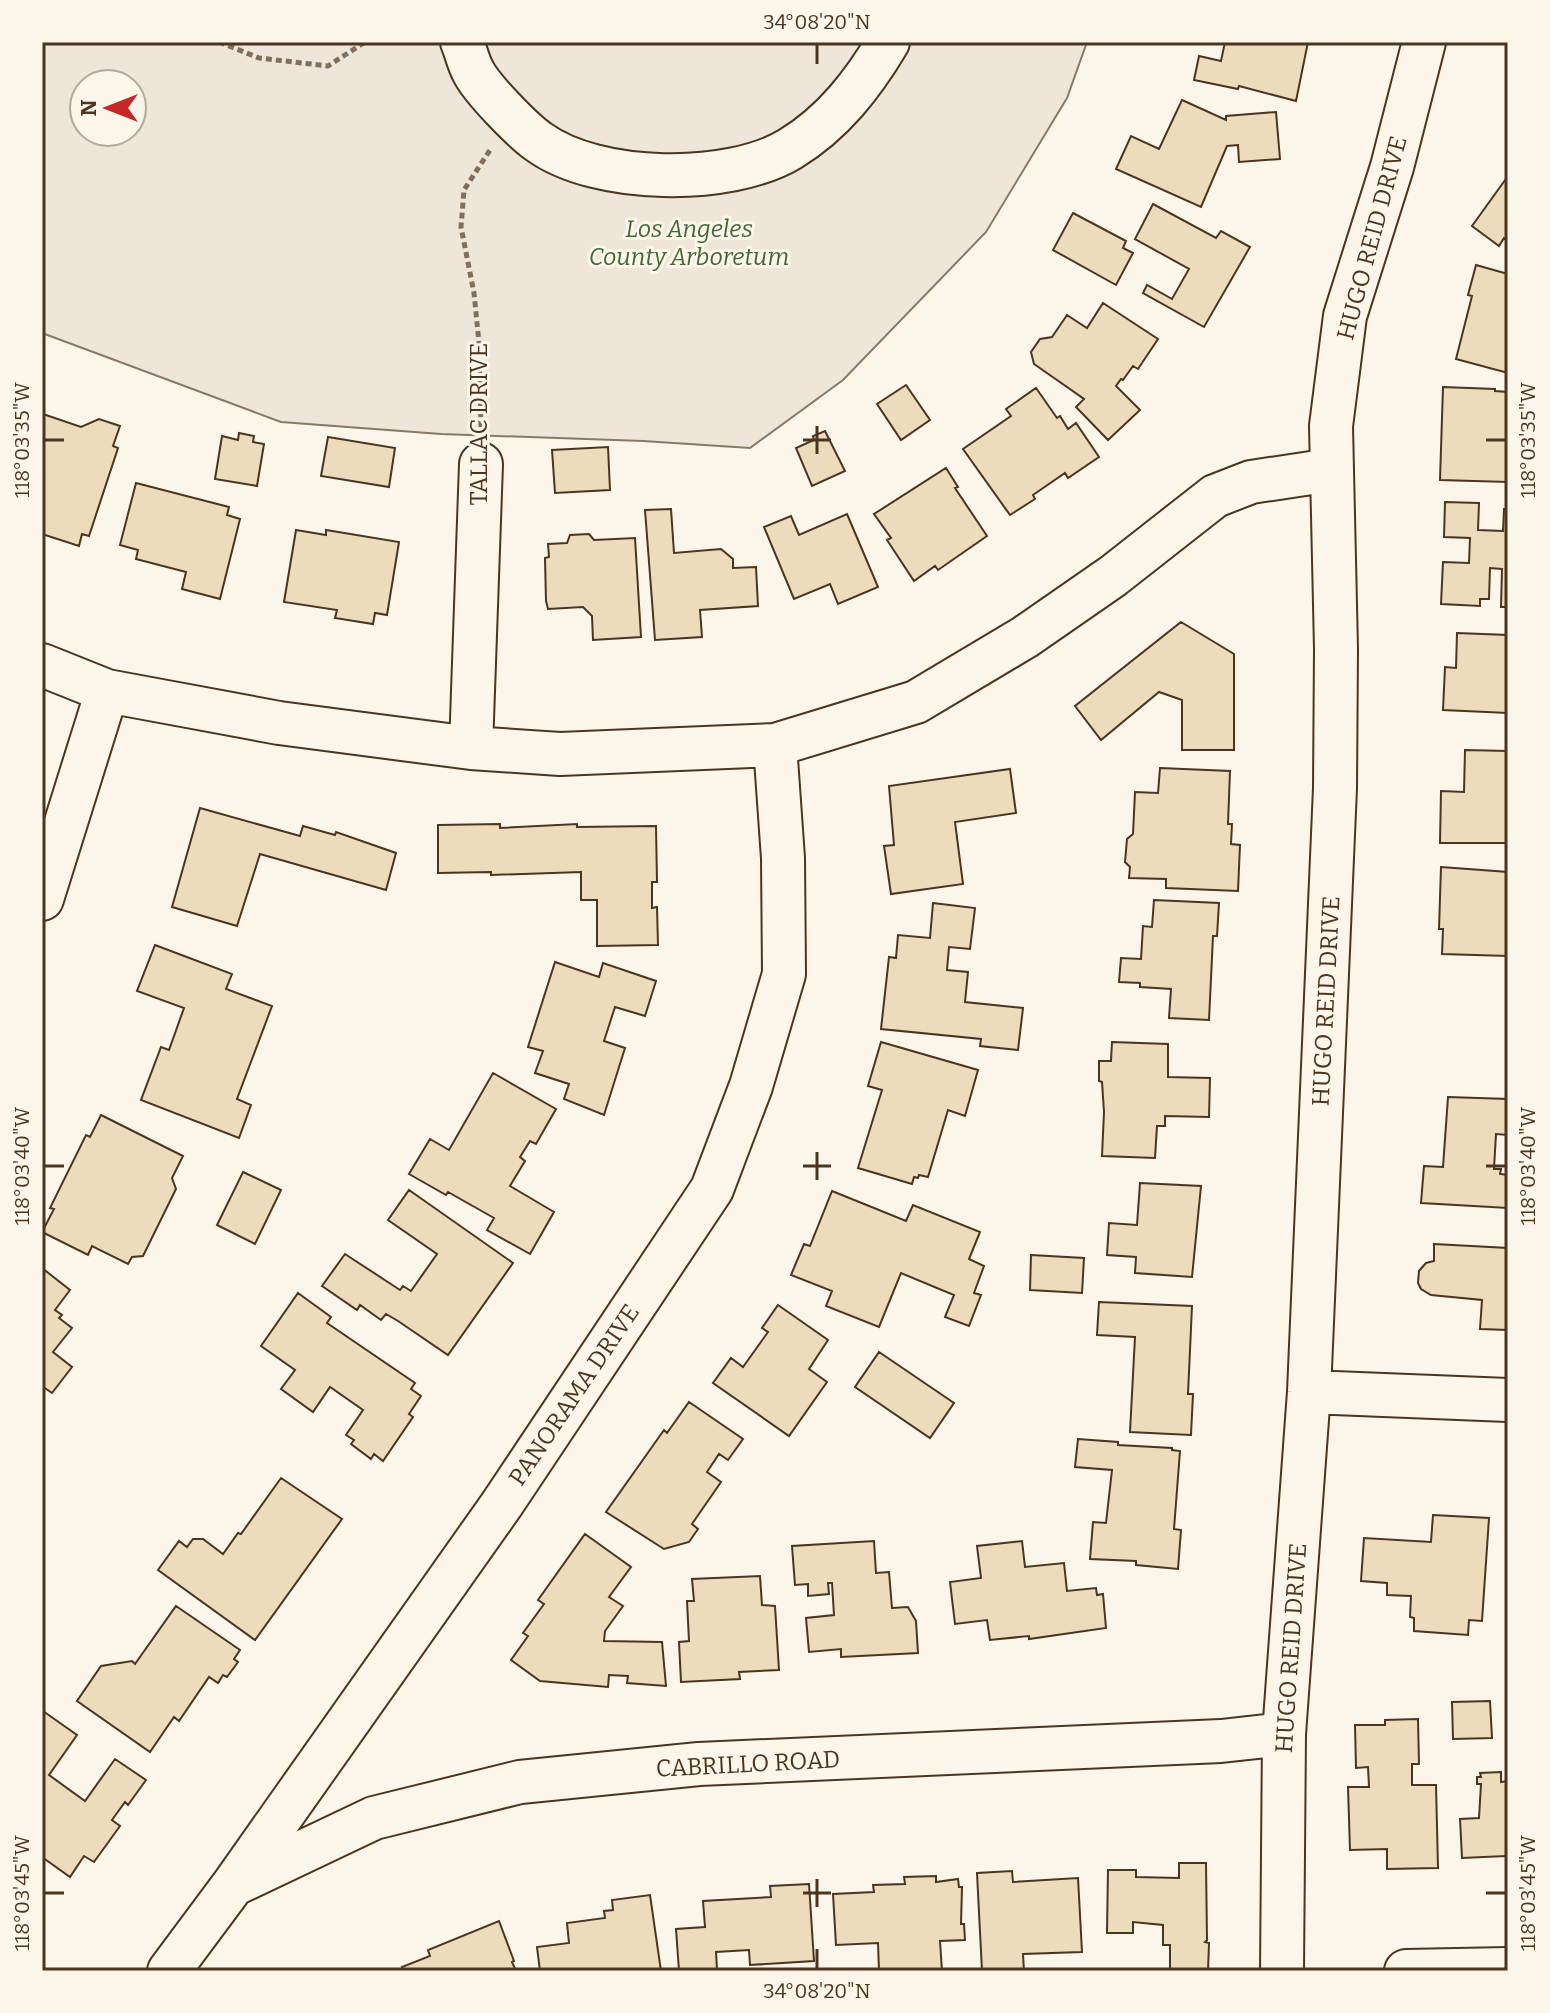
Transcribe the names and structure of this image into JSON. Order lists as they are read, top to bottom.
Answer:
{
  "streets": {
    "street": [
      "HUGO REID DRIVE",
      "TALLAC DRIVE",
      "PANORAMA DRIVE",
      "CABRILLO ROAD"
    ]
  },
  "crossings": [
    ["HUGO REID DRIVE", "CABRILLO ROAD"],
    ["PANORAMA DRIVE", "CABRILLO ROAD"]
  ],
  "parks": ["Los Angeles County Arboretum"],
  "north": "left",
  "coordinates": [
    "34°08'20\"N",
    "118°03'35\"W",
    "118°03'40\"W",
    "118°03'45\"W"
  ]
}
